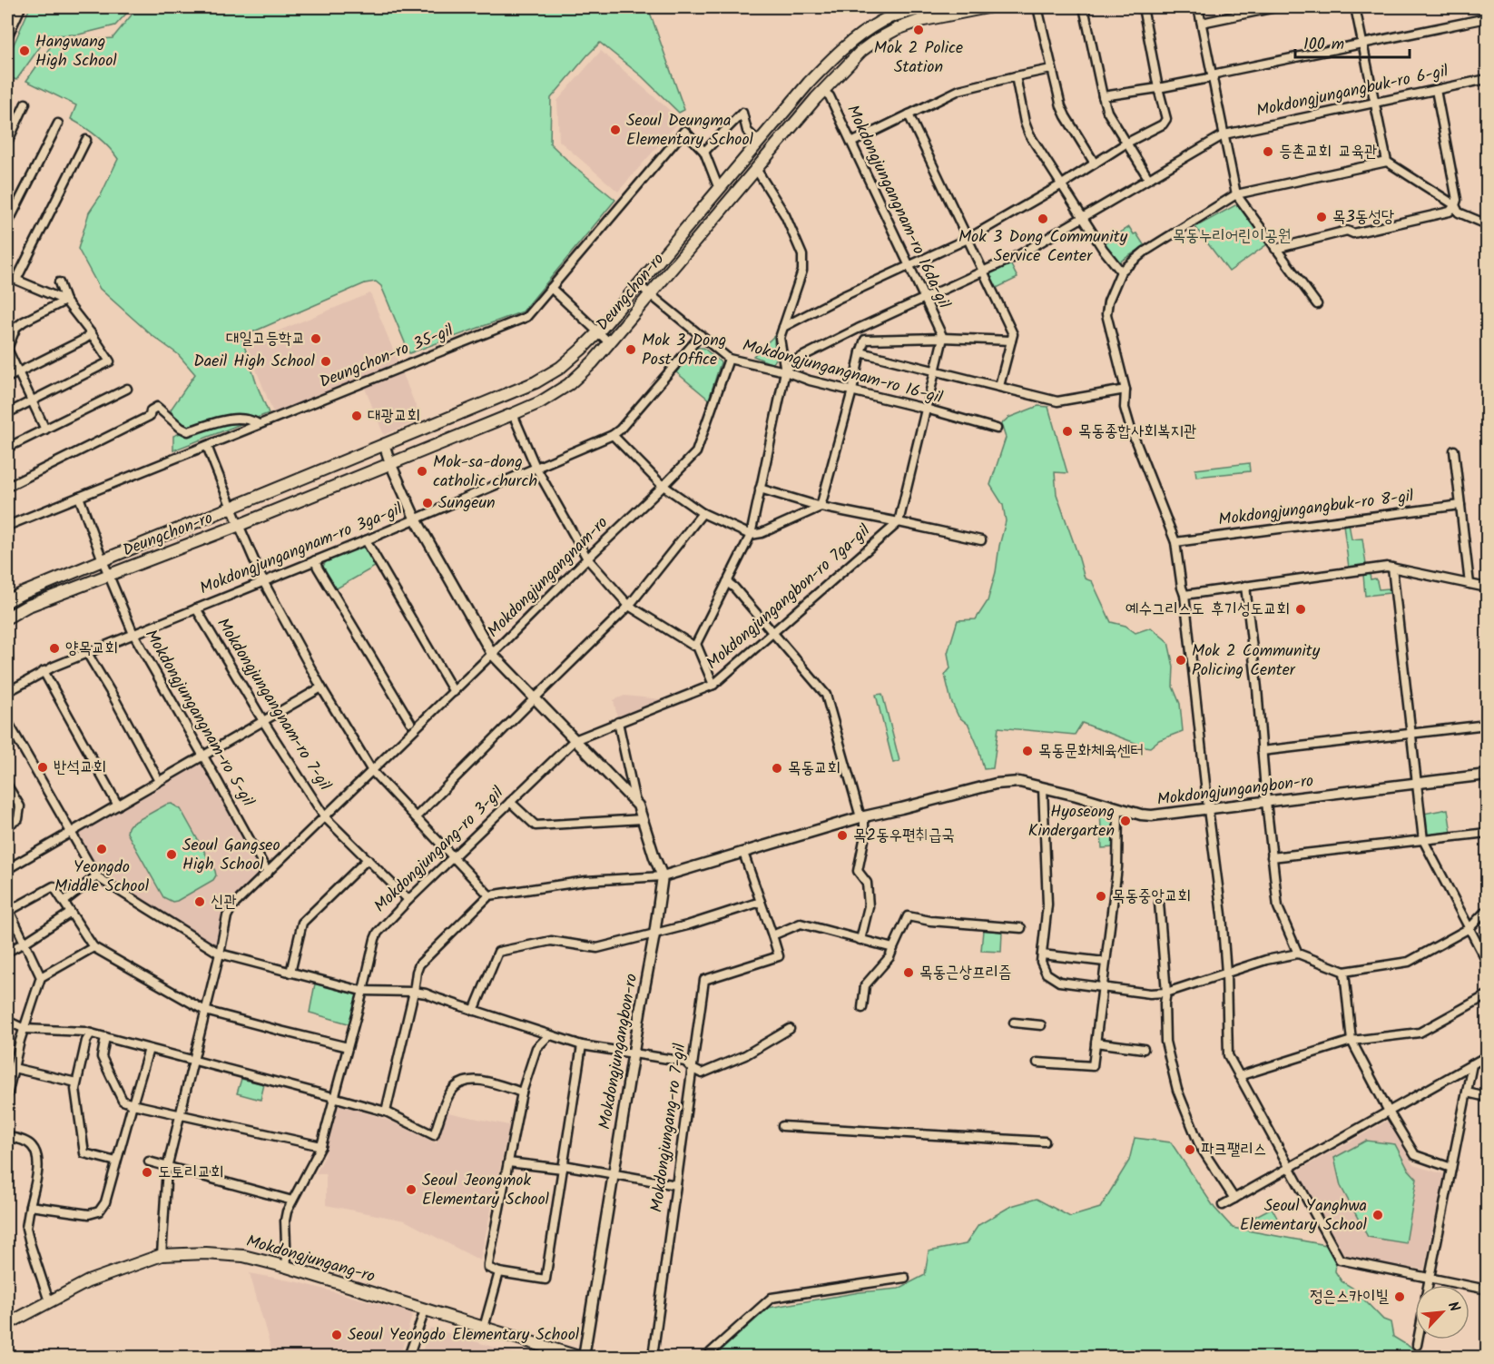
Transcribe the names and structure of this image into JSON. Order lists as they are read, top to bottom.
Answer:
{
  "streets": {
    "main road": ["Deungchon-ro", "Mokdongjungang-ro"],
    "street": [
      "Mokdongjungangbuk-ro 6-gil",
      "Mokdongjungangnam-ro 16da-gil",
      "Deungchon-ro 35-gil",
      "Mokdongjungangnam-ro 16-gil",
      "Mokdongjungangbuk-ro 8-gil",
      "Mokdongjungangnam-ro 3ga-gil",
      "Mokdongjungangnam-ro",
      "Mokdongjungangbon-ro 7ga-gil",
      "Mokdongjungangnam-ro 7-gil",
      "Mokdongjungangnam-ro 5-gil",
      "Mokdongjungangbon-ro",
      "Mokdongjungang-ro 3-gil",
      "Mokdongjungang-ro 7-gil"
    ]
  },
  "crossings": [
    ["Mokdongjungangbuk-ro 6-gil", "Mokdongjungangnam-ro 16da-gil"],
    ["Mokdongjungangbuk-ro 6-gil", "Mokdongjungangnam-ro 16-gil"],
    ["Mokdongjungangnam-ro 16da-gil", "Deungchon-ro"],
    ["Deungchon-ro", "Deungchon-ro 35-gil"],
    ["Deungchon-ro", "Mokdongjungangnam-ro 16-gil"],
    ["Deungchon-ro", "Mokdongjungangnam-ro 5-gil"],
    ["Mokdongjungangnam-ro 16-gil", "Mokdongjungangnam-ro 3ga-gil"],
    ["Mokdongjungangnam-ro 16-gil", "Mokdongjungangnam-ro"],
    ["Mokdongjungangnam-ro 3ga-gil", "Mokdongjungangnam-ro 7-gil"],
    ["Mokdongjungangnam-ro 3ga-gil", "Mokdongjungangnam-ro 5-gil"],
    ["Mokdongjungangnam-ro", "Mokdongjungangnam-ro 7-gil"],
    ["Mokdongjungangnam-ro", "Mokdongjungangnam-ro 5-gil"],
    ["Mokdongjungangnam-ro", "Mokdongjungang-ro"],
    ["Mokdongjungangbon-ro 7ga-gil", "Mokdongjungang-ro 3-gil"],
    ["Mokdongjungang-ro 3-gil", "Mokdongjungang-ro"]
  ],
  "parks": ["목동누리어린이공원"],
  "places": [
    "Mok 2 Police Station",
    "Hangwang High School",
    "Seoul Deungma Elementary School",
    "등촌교회 교육관",
    "목3동성당",
    "Mok 3 Dong Community Service Center",
    "대일고등학교",
    "Mok 3 Dong Post Office",
    "Daeil High School",
    "대광교회",
    "목동종합사회복지관",
    "Mok-sa-dong catholic church",
    "Sungeun",
    "예수그리스도 후기성도교회",
    "양목교회",
    "Mok 2 Community Policing Center",
    "목동문화체육센터",
    "반석교회",
    "목동교회",
    "Hyoseong Kindergarten",
    "목2동우편취급국",
    "Yeongdo Middle School",
    "Seoul Gangseo High School",
    "목동중앙교회",
    "신관",
    "목동근상프리즘",
    "파크팰리스",
    "도토리교회",
    "Seoul Jeongmok Elementary School",
    "Seoul Yanghwa Elementary School",
    "정은스카이빌",
    "Seoul Yeongdo Elementary School"
  ],
  "scale_bar": "100 m",
  "north": "top right"
}
